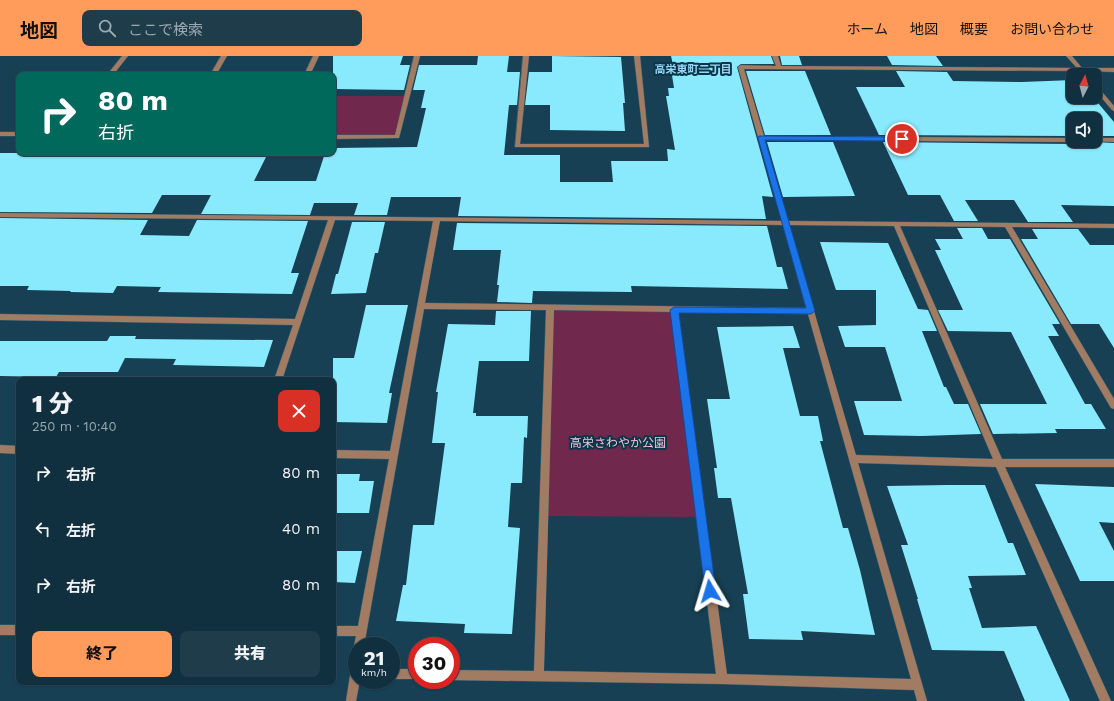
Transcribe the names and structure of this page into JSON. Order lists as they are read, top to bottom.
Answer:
{
  "districts": ["高栄東町二丁目"],
  "parks": ["高栄さわやか公園"],
  "north": "top",
  "page": {
    "header": "地図",
    "search": "ここで検索",
    "nav": [
      "ホーム",
      "地図",
      "概要",
      "お問い合わせ"
    ],
    "turn": ["80 m", "右折"],
    "heading": ["1 分", "250 m · 10:40"],
    "list": [
      {
        "name": "右折",
        "value": "80 m"
      },
      {
        "name": "左折",
        "value": "40 m"
      },
      {
        "name": "右折",
        "value": "80 m"
      }
    ],
    "buttons": ["終了", "共有"],
    "speed": "21 km/h",
    "limit": "30"
  }
}
